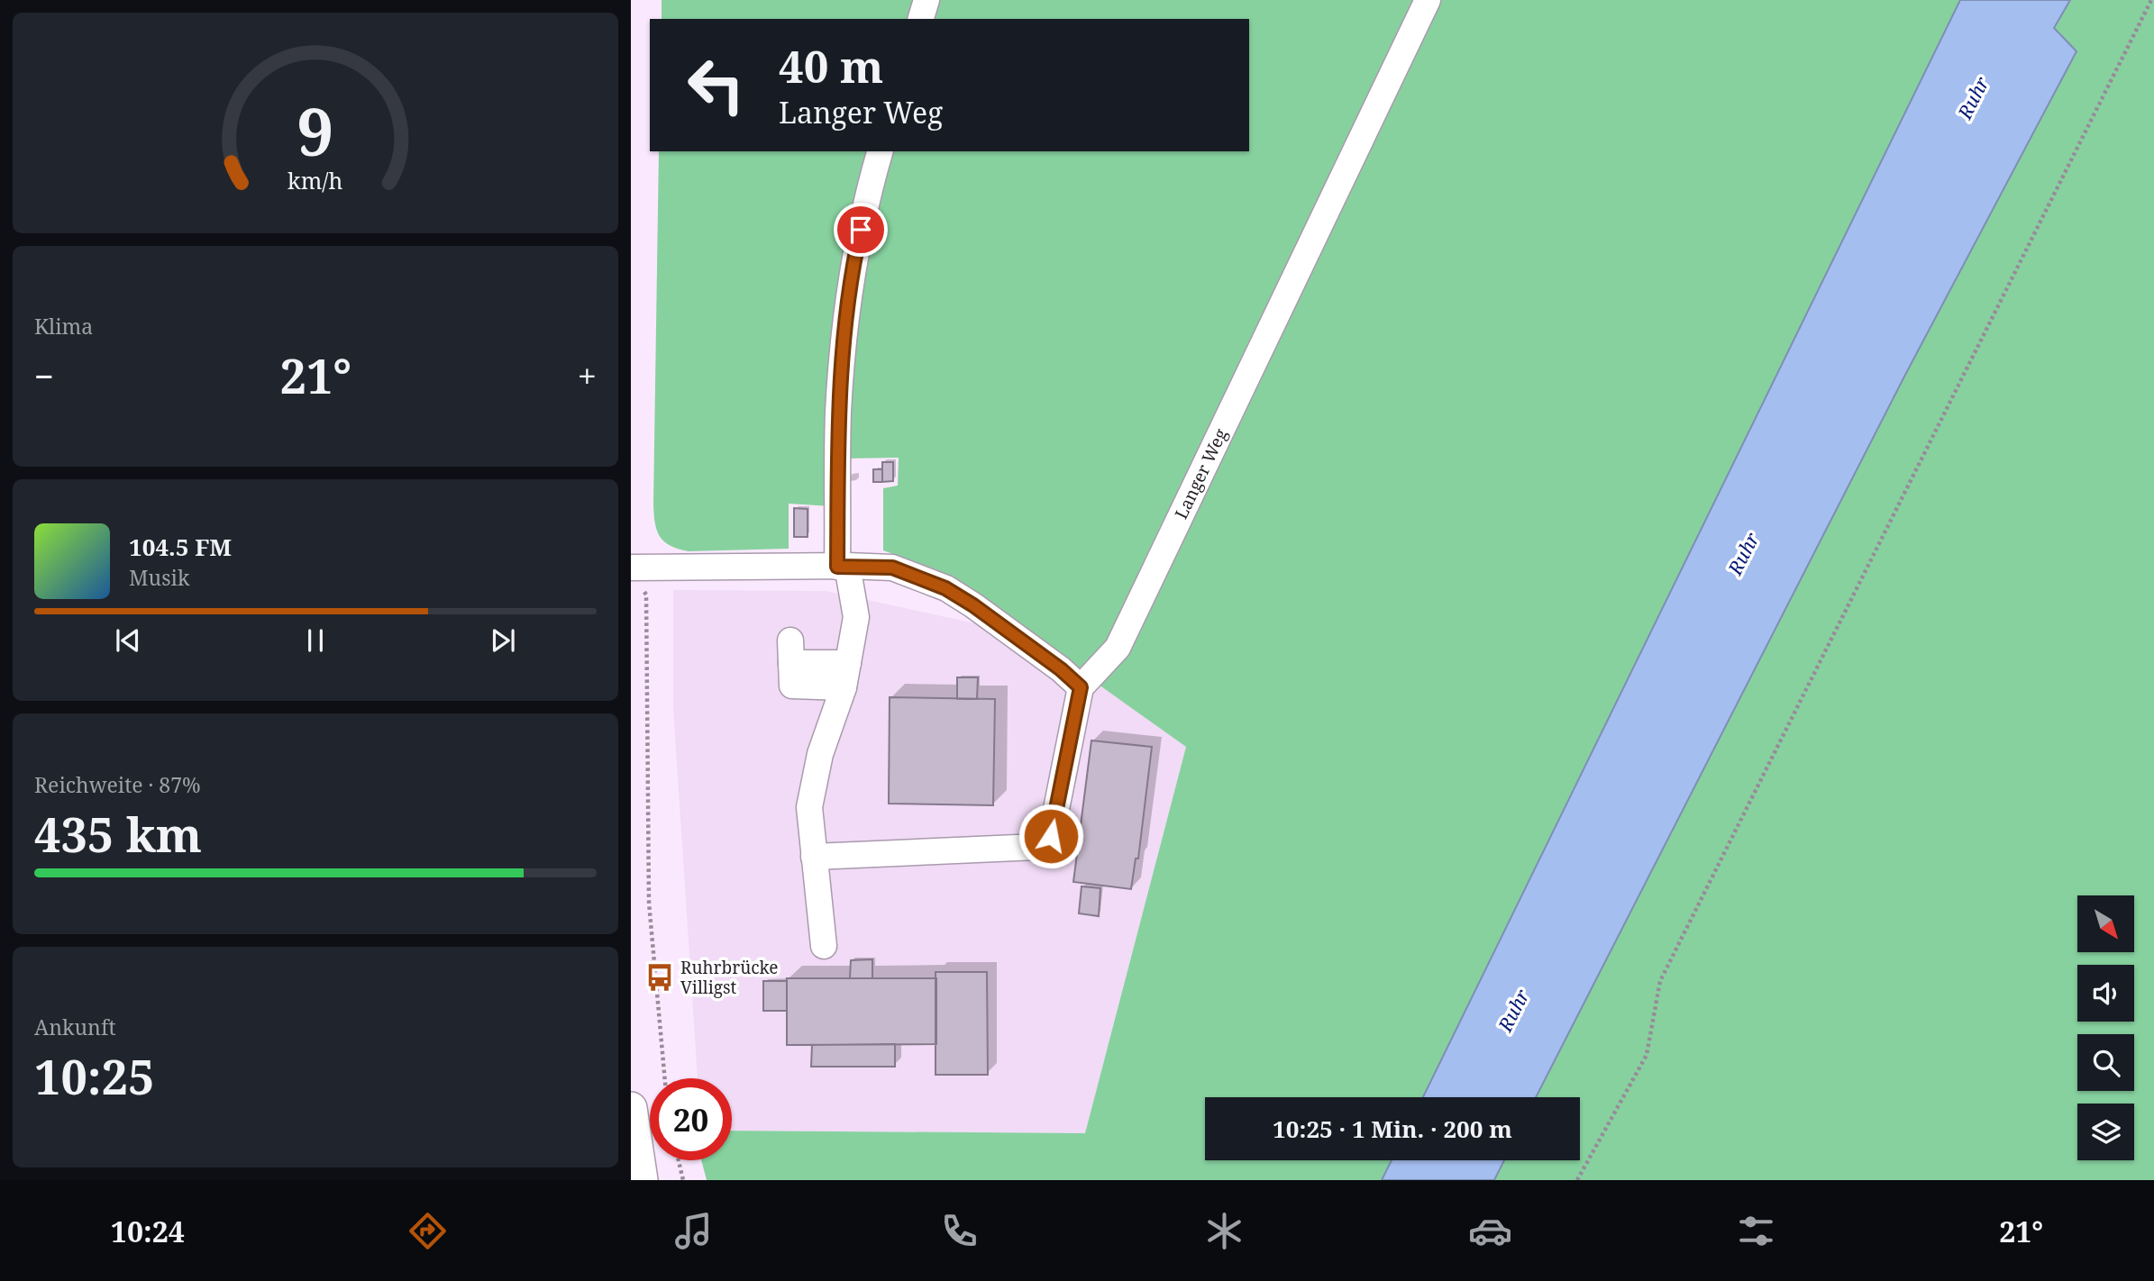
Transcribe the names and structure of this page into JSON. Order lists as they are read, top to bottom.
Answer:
{
  "streets": {
    "lane": ["Langer Weg"]
  },
  "water": ["Ruhr"],
  "places": {
    "bus stop": ["Ruhrbrücke Villigst"]
  },
  "north": "bottom right",
  "page": {
    "turn": ["40 m", "Langer Weg"],
    "tile": [
      "Klima",
      ["Reichweite · 87%", "435 km"],
      ["Ankunft", "10:25"]
    ],
    "heat": ["−", "21°", "+"],
    "song": ["104.5 FM", "Musik"],
    "limit": "20",
    "trip": "10:25 · 1 Min. · 200 m",
    "tabs": ["10:24", "21°"],
    "gauge": ["9", "km/h"]
  }
}
